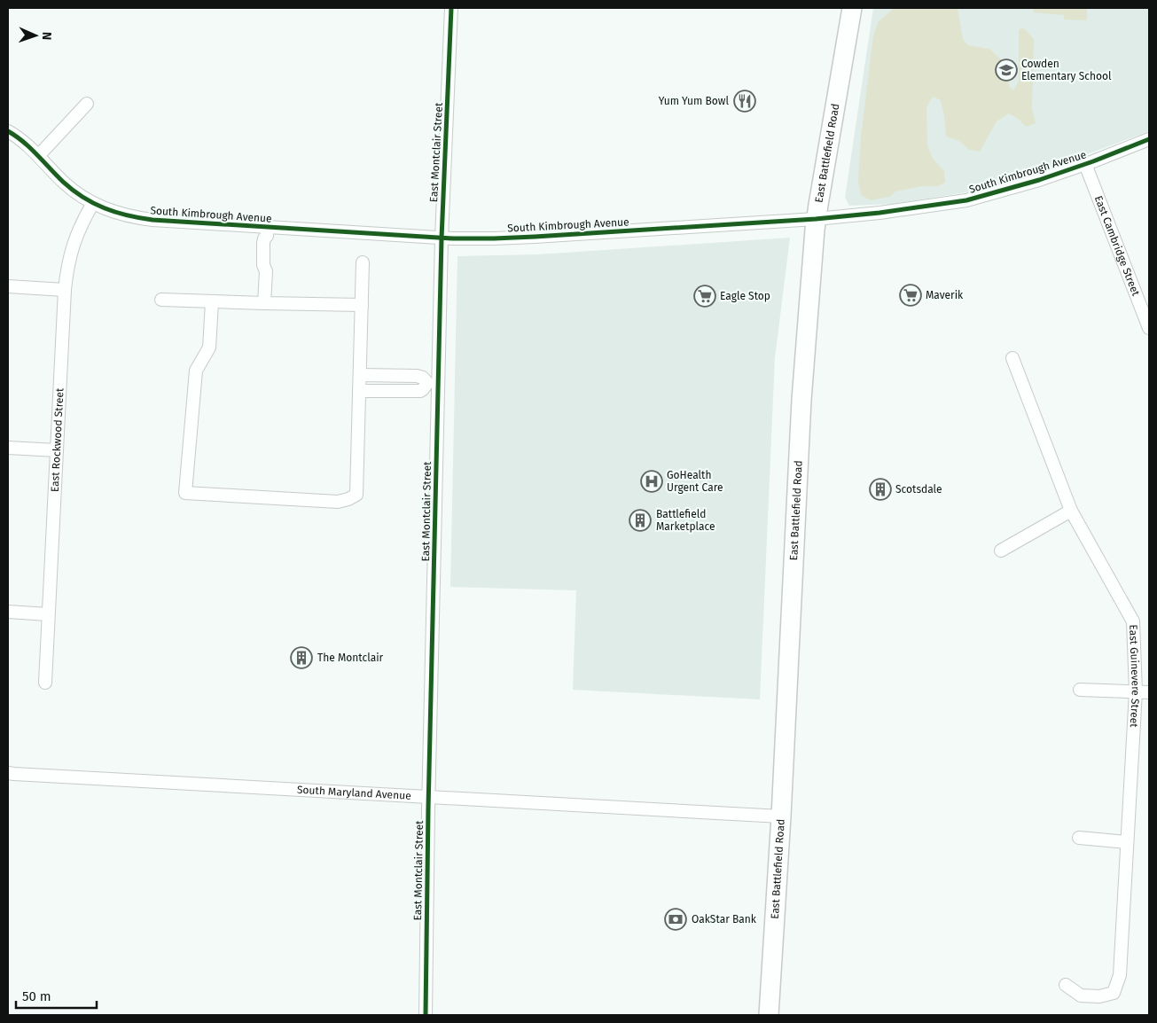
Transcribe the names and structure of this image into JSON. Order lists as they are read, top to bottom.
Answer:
{
  "streets": {
    "main road": ["East Battlefield Road"],
    "street": [
      "East Montclair Street",
      "South Kimbrough Avenue",
      "East Cambridge Street",
      "East Rockwood Street",
      "East Guinevere Street",
      "South Maryland Avenue"
    ]
  },
  "crossings": [
    ["East Montclair Street", "South Kimbrough Avenue"],
    ["East Montclair Street", "South Maryland Avenue"],
    ["East Battlefield Road", "South Kimbrough Avenue"],
    ["East Battlefield Road", "South Maryland Avenue"],
    ["South Kimbrough Avenue", "East Cambridge Street"],
    ["South Kimbrough Avenue", "East Rockwood Street"]
  ],
  "places": {
    "school or university": ["Cowden Elementary School"],
    "restaurant": ["Yum Yum Bowl"],
    "supermarket": ["Maverik", "Eagle Stop"],
    "hospital": ["GoHealth Urgent Care"],
    "building": ["Scotsdale", "Battlefield Marketplace", "The Montclair"],
    "bank": ["OakStar Bank"]
  },
  "scale_bar": "50 m",
  "north": "right"
}
